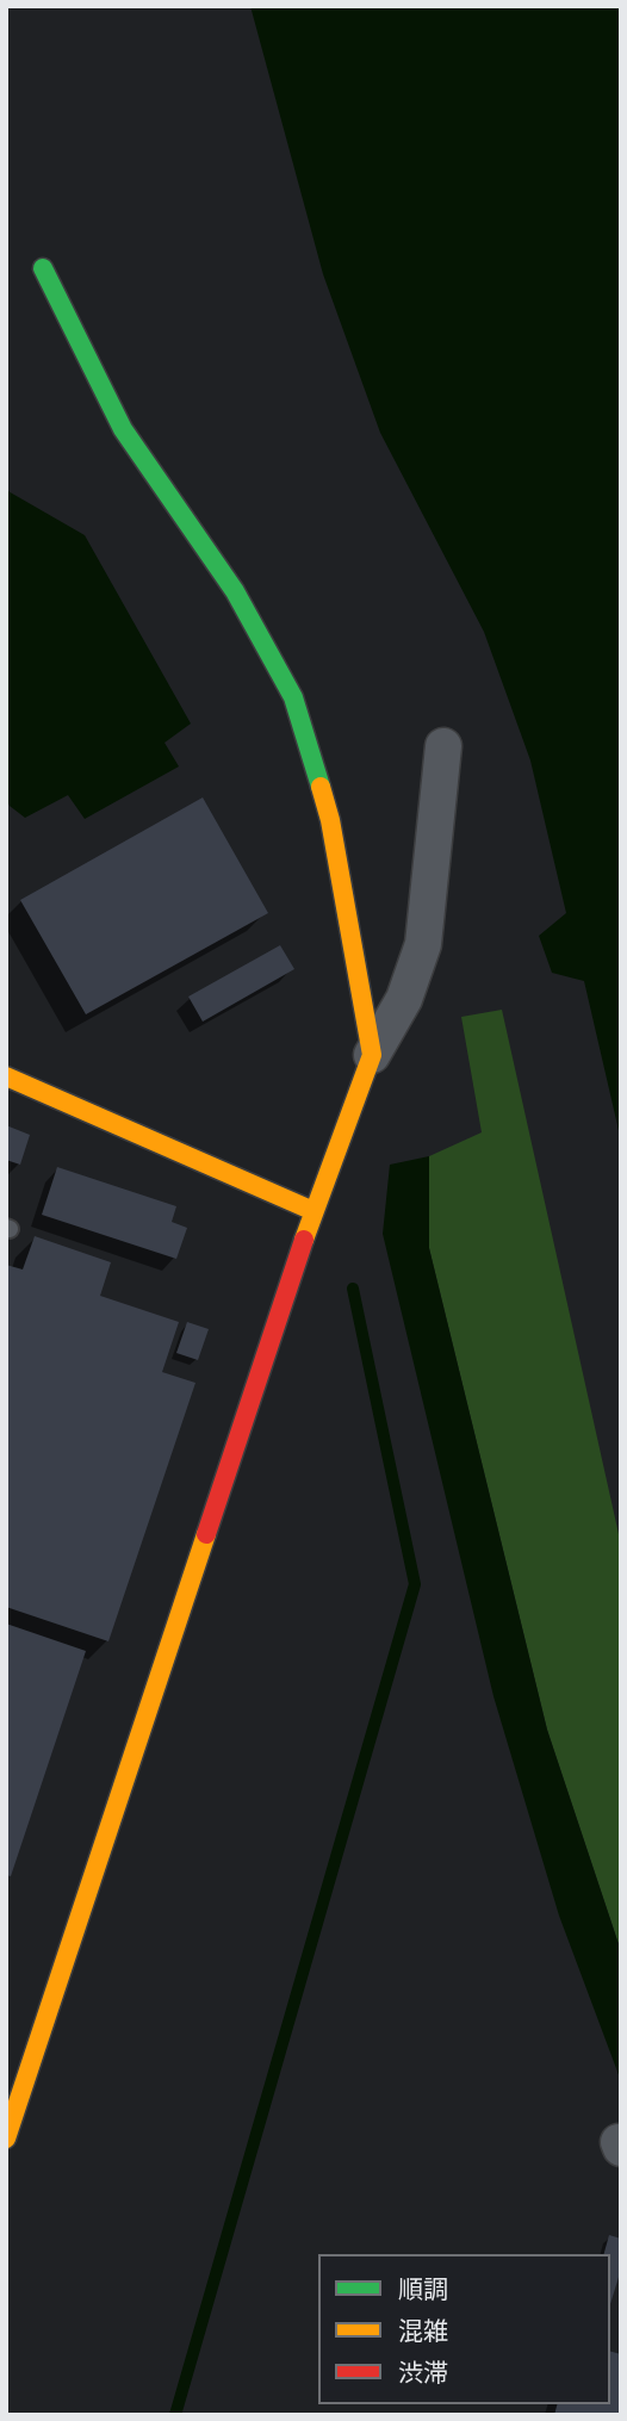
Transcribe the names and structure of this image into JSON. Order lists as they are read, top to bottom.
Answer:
{
  "legend": ["順調", "混雑", "渋滞"]
}
